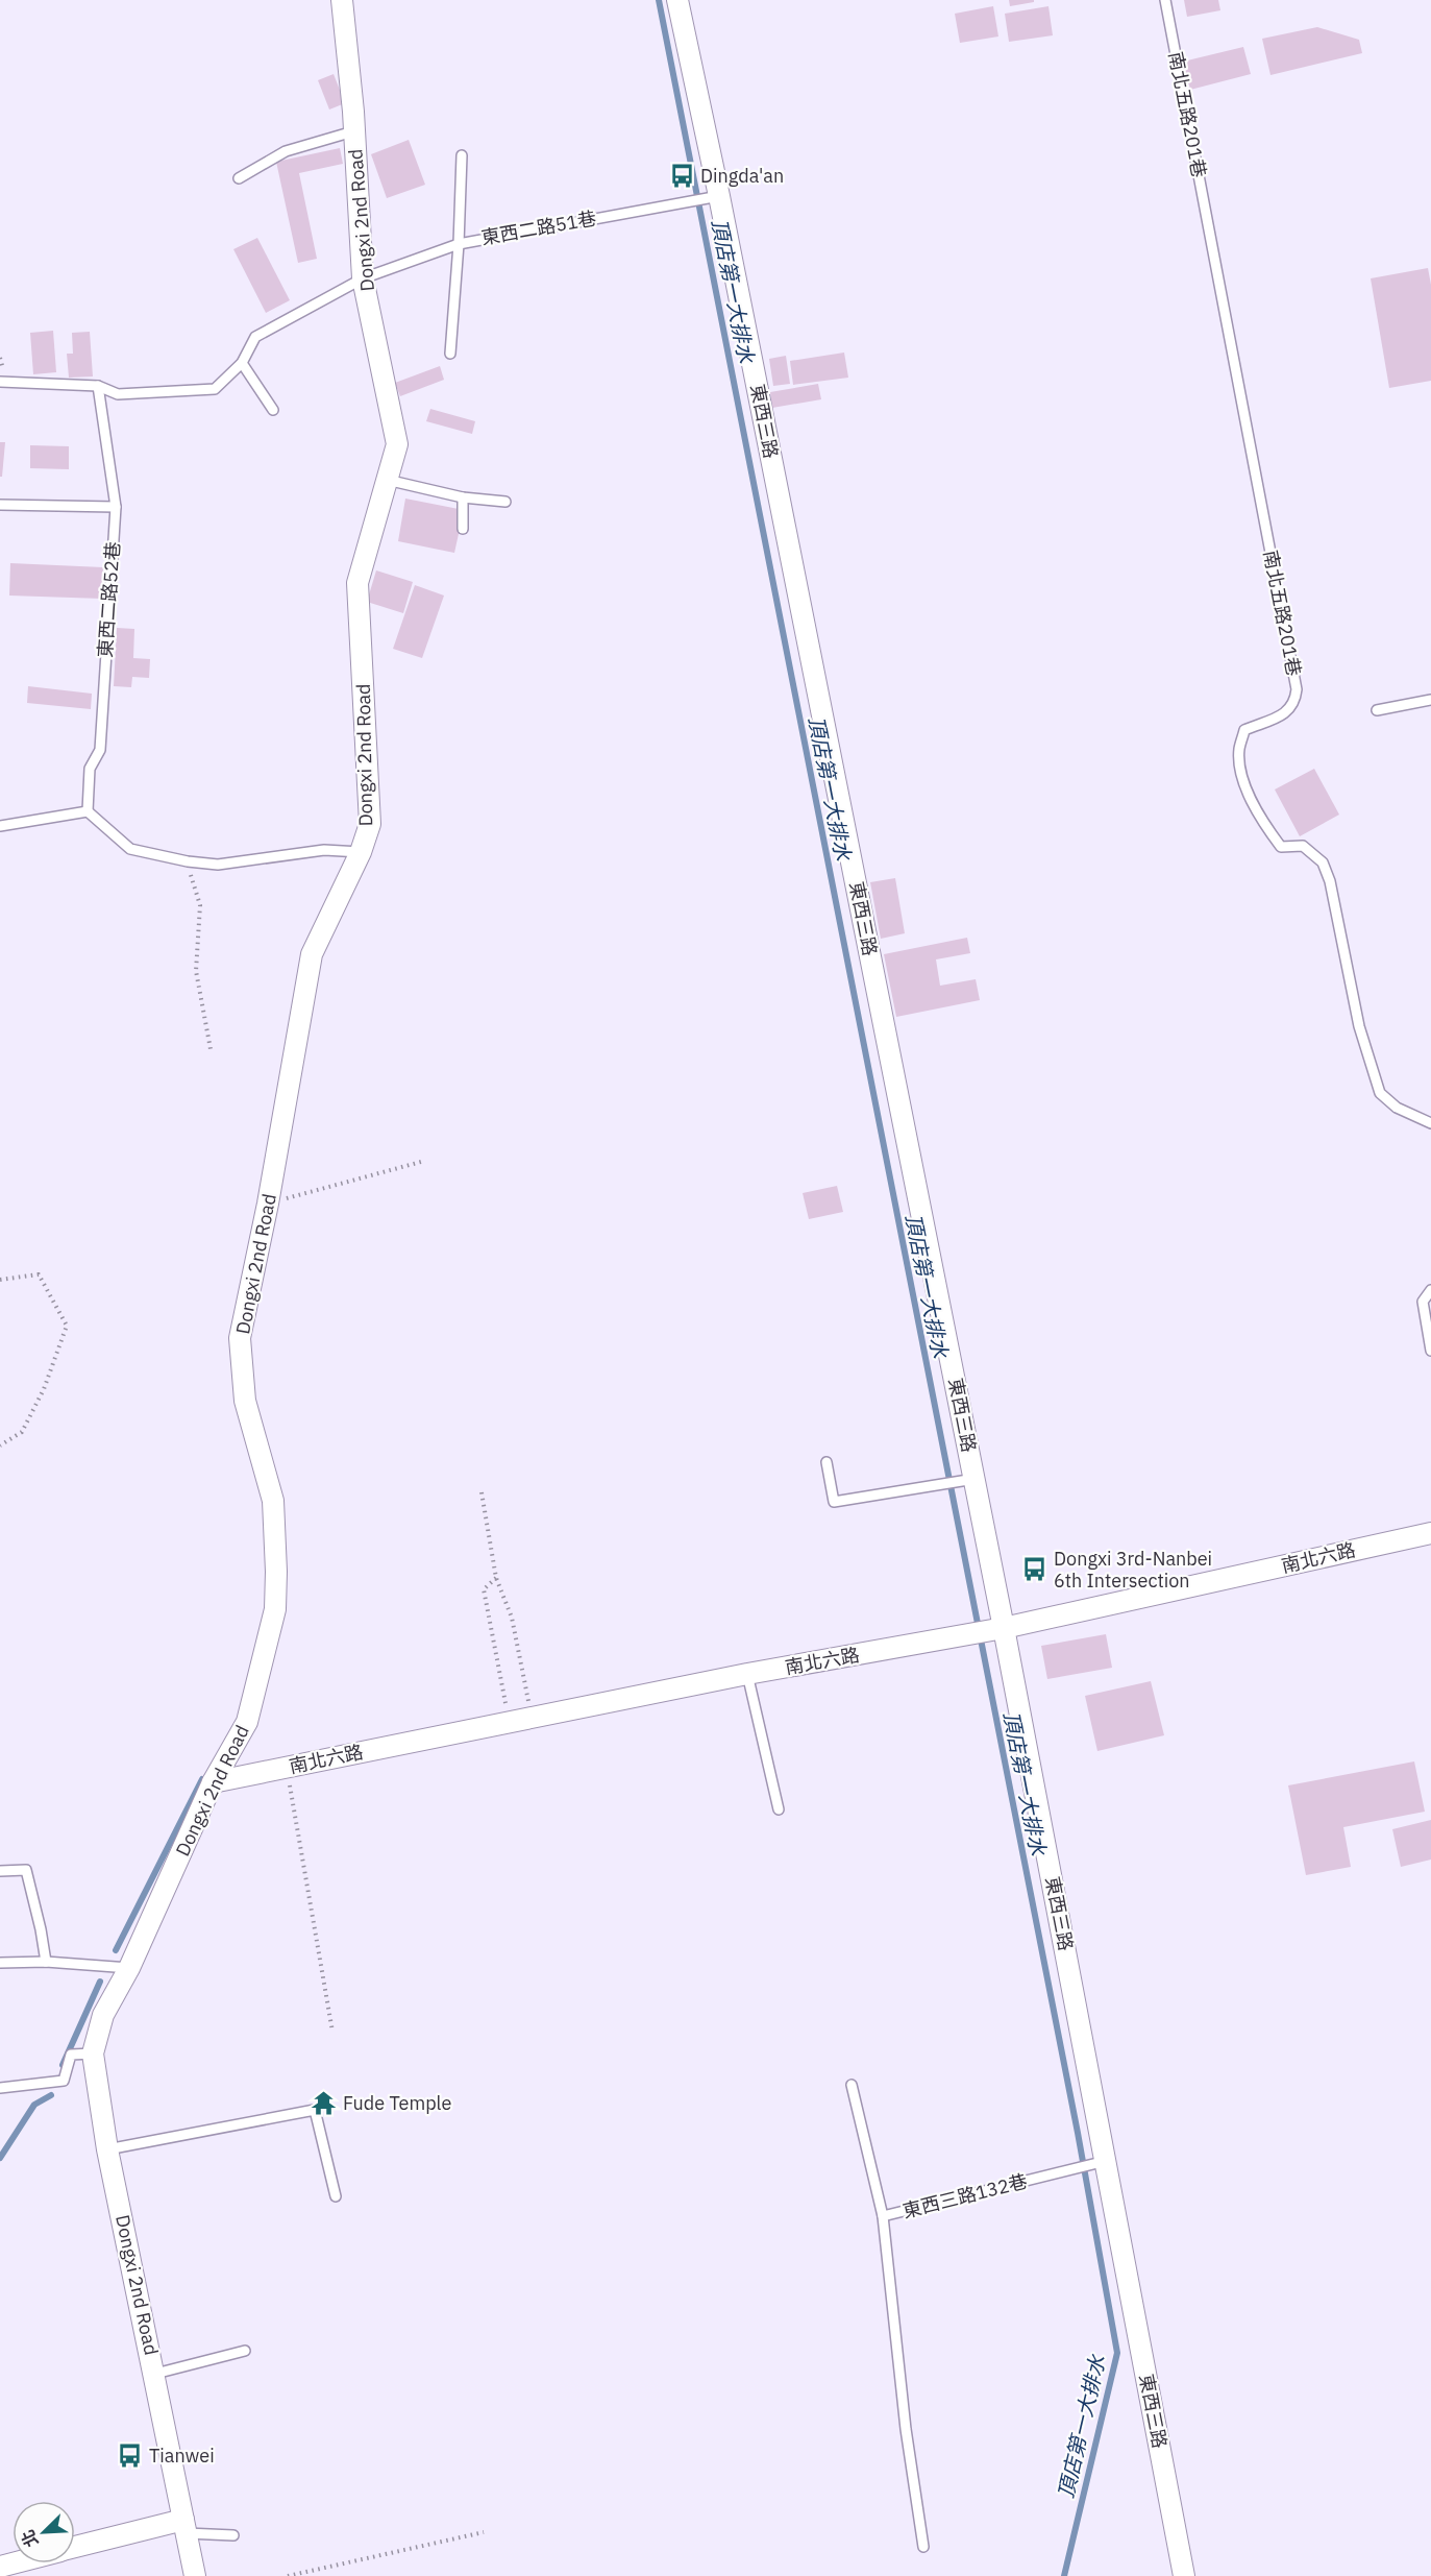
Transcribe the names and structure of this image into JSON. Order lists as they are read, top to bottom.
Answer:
{
  "streets": {
    "street": ["Dongxi 2nd Road", "東西三路", "南北六路"],
    "lane": [
      "南北五路201巷",
      "東西二路51巷",
      "東西二路52巷",
      "東西三路132巷"
    ]
  },
  "crossings": [
    ["Dongxi 2nd Road", "東西二路51巷"],
    ["Dongxi 2nd Road", "南北六路"],
    ["東西二路51巷", "東西三路"],
    ["東西三路", "南北六路"],
    ["東西三路", "東西三路132巷"]
  ],
  "water": ["頂店第一大排水"],
  "places": {
    "bus stop": ["Dingda'an", "Dongxi 3rd-Nanbei 6th Intersection", "Tianwei"],
    "temple": ["Fude Temple"]
  },
  "north": "bottom left"
}
